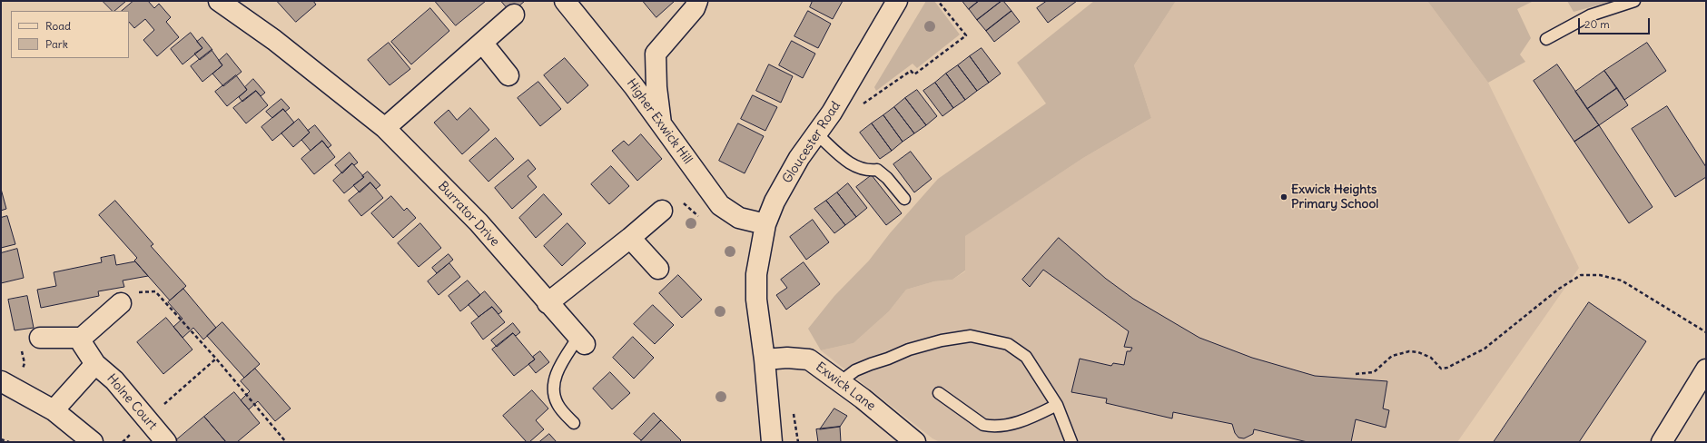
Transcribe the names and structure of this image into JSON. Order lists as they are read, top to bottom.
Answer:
{
  "streets": {
    "street": [
      "Higher Exwick Hill",
      "Gloucester Road",
      "Burrator Drive",
      "Exwick Lane",
      "Holne Court"
    ]
  },
  "crossings": [
    ["Higher Exwick Hill", "Gloucester Road"],
    ["Gloucester Road", "Exwick Lane"]
  ],
  "places": ["Exwick Heights Primary School"],
  "legend": ["Road", "Park"],
  "scale_bar": "20 m"
}
